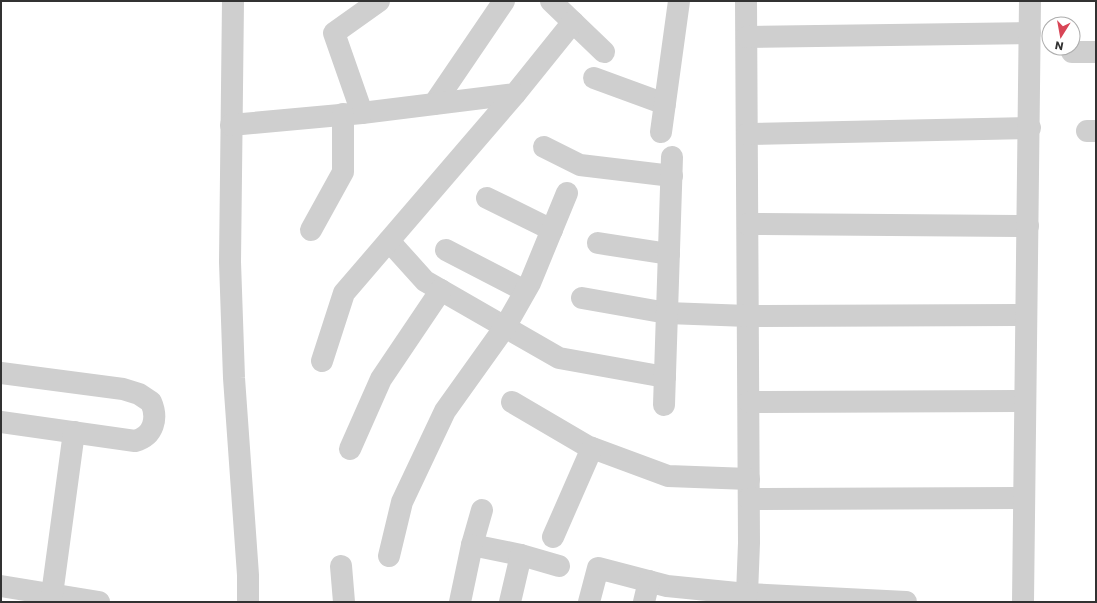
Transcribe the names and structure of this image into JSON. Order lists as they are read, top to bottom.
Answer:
{
  "north": "bottom"
}
